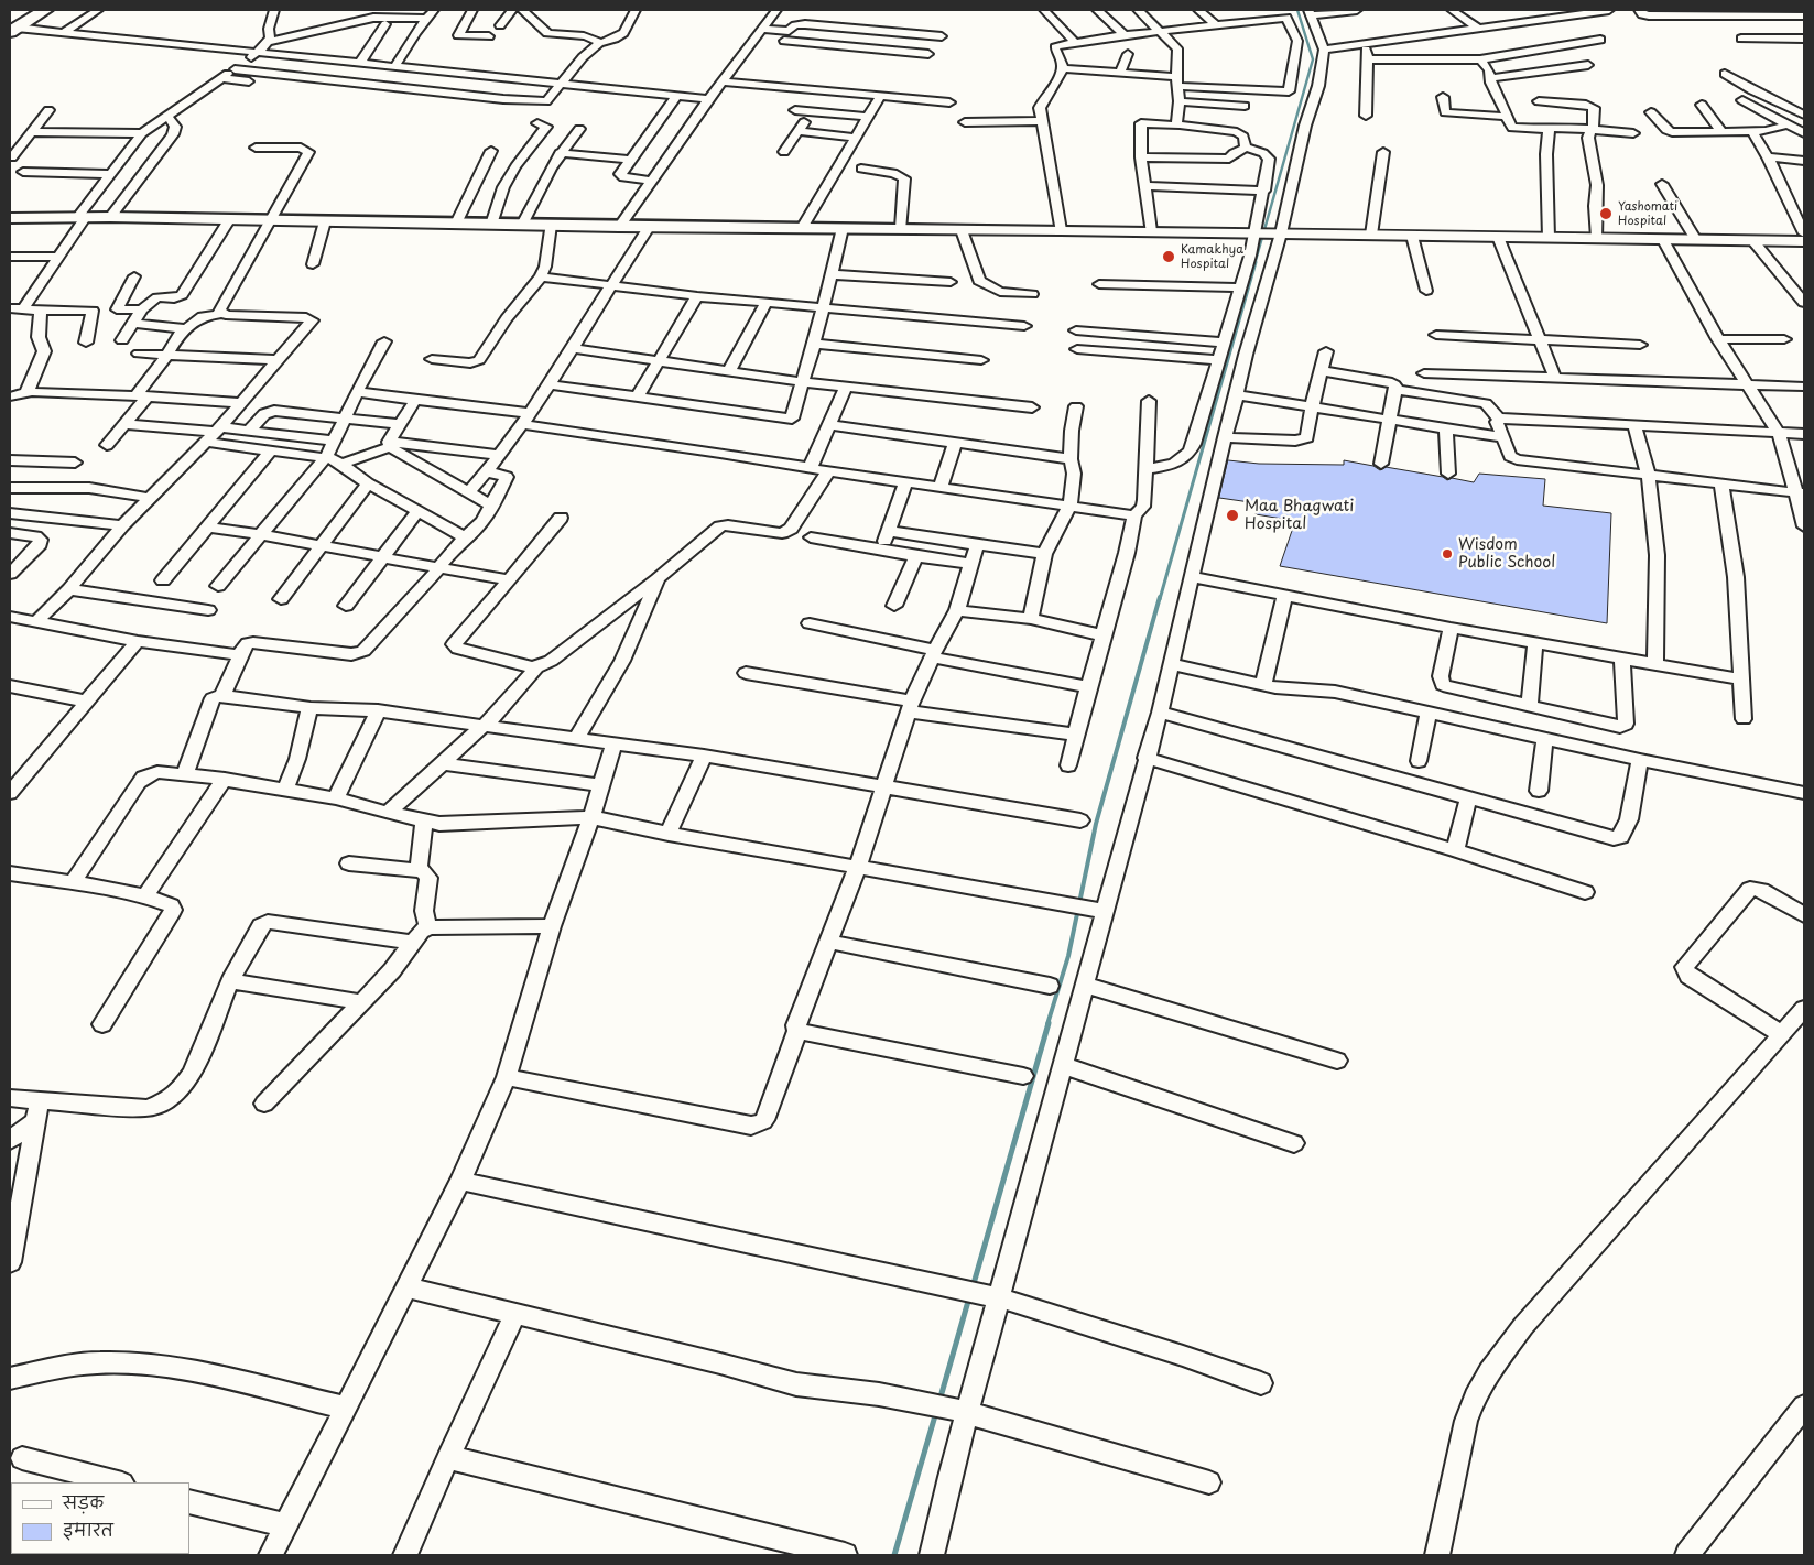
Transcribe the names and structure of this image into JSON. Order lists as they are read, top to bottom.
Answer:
{
  "places": [
    "Yashomati Hospital",
    "Kamakhya Hospital",
    "Maa Bhagwati Hospital",
    "Wisdom Public School"
  ],
  "legend": ["सड़क", "इमारत"]
}
